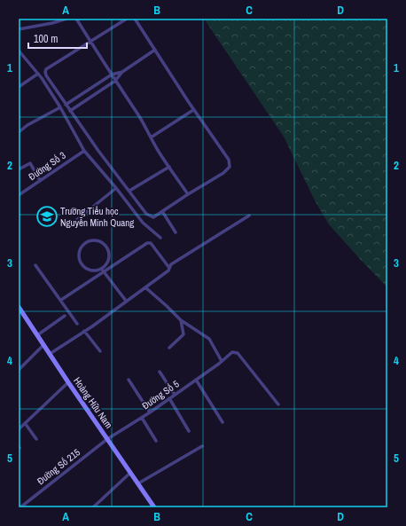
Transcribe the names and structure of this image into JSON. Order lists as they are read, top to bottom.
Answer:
{
  "streets": {
    "main road": ["Hoàng Hữu Nam"],
    "street": ["Đường Số 3", "Đường Số 5", "Đường Số 215"]
  },
  "crossings": [
    ["Đường Số 5", "Hoàng Hữu Nam"],
    ["Đường Số 5", "Đường Số 215"],
    ["Hoàng Hữu Nam", "Đường Số 215"]
  ],
  "places": {
    "school or university": ["Trường Tiểu học Nguyễn Minh Quang"]
  },
  "scale_bar": "100 m",
  "grid": {
    "columns": [
      "A",
      "B",
      "C",
      "D"
    ],
    "rows": [
      "1",
      "2",
      "3",
      "4",
      "5"
    ]
  }
}
